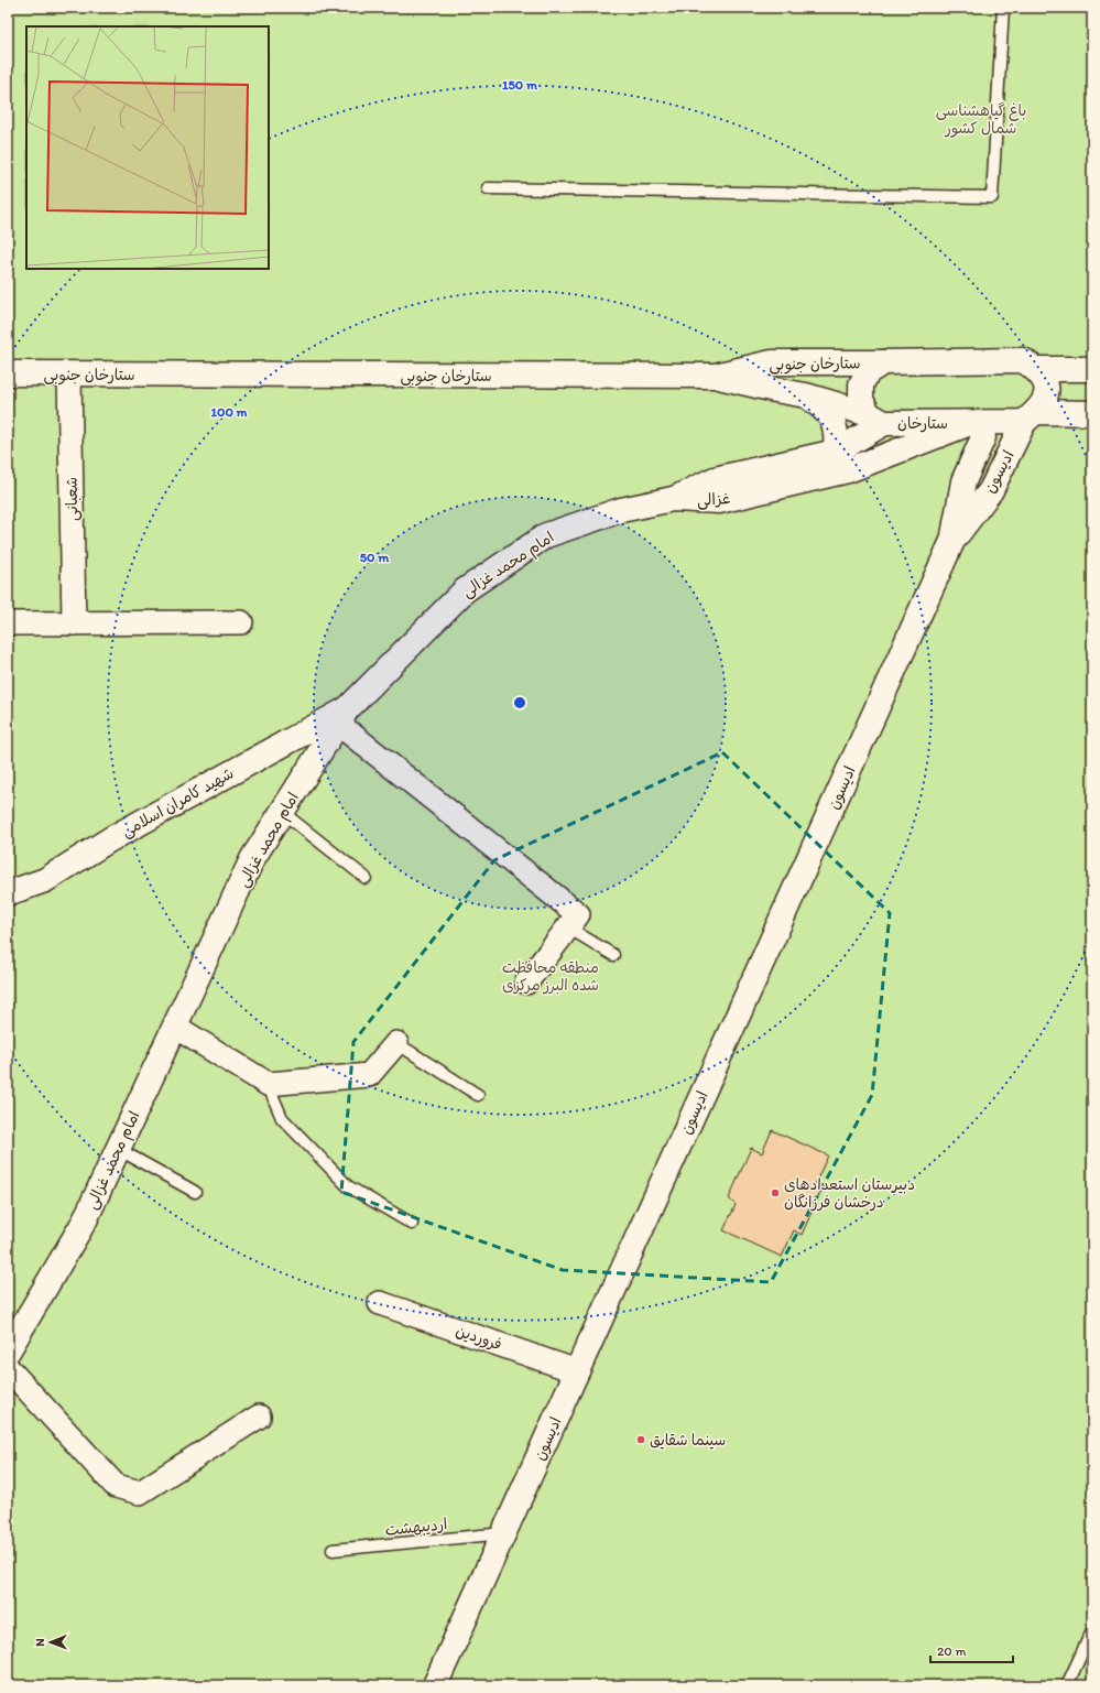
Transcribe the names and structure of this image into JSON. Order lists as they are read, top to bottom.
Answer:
{
  "streets": {
    "street": [
      "ستارخان جنوبی",
      "ستارخان",
      "ادیسون",
      "شعبانی",
      "غزالی",
      "امام محمد غزالی",
      "شهید کامران اسلامی",
      "فروردین"
    ],
    "lane": ["اردیبهشت"]
  },
  "crossings": [
    ["ستارخان جنوبی", "شعبانی"],
    ["ستارخان", "ادیسون"],
    ["ستارخان", "غزالی"],
    ["ادیسون", "غزالی"],
    ["ادیسون", "فروردین"],
    ["ادیسون", "اردیبهشت"],
    ["غزالی", "امام محمد غزالی"],
    ["امام محمد غزالی", "شهید کامران اسلامی"]
  ],
  "parks": ["باغ گیاهشناسی شمال کشور", "منطقه محافظت شده البرز مرکزی"],
  "places": ["دبیرستان استعدادهای درخشان فرزانگان", "سینما شقایق"],
  "scale_bar": "20 m",
  "north": "left",
  "rings": ["150 m", "100 m", "50 m"]
}
